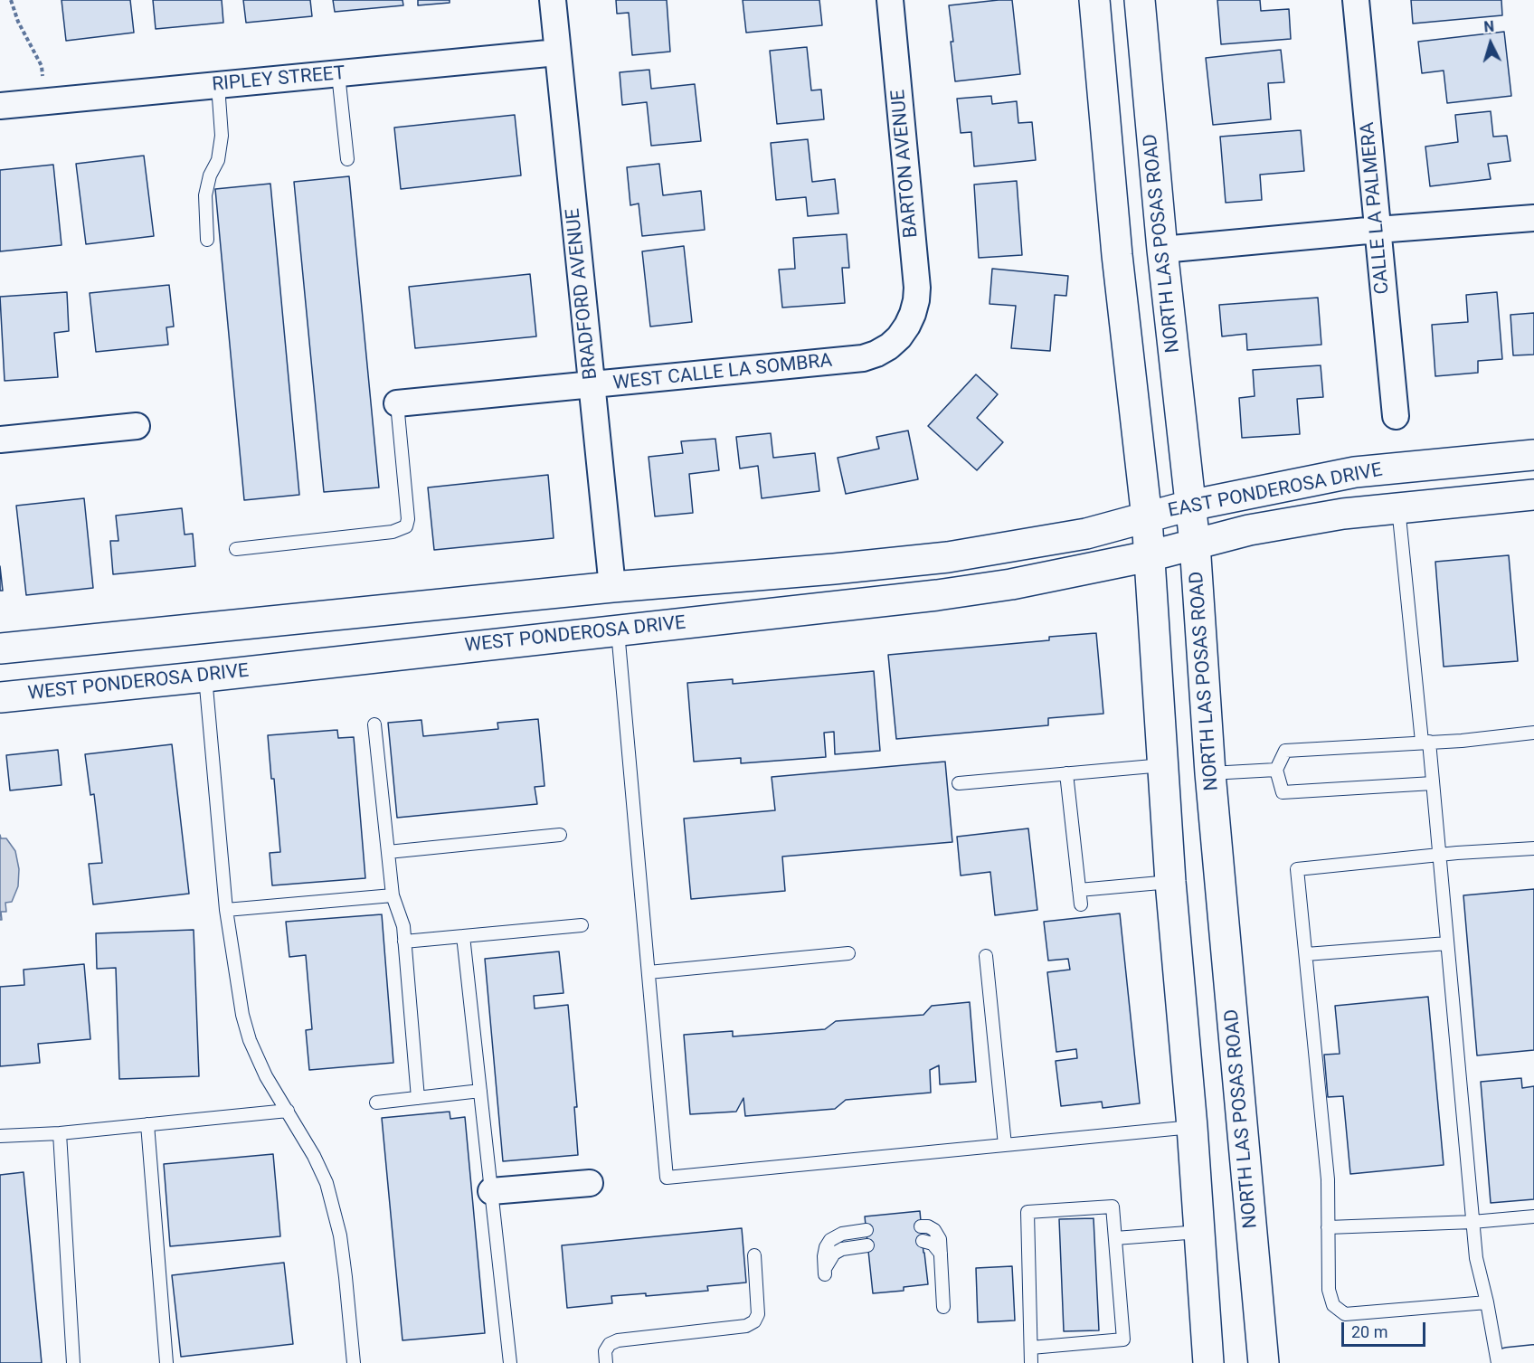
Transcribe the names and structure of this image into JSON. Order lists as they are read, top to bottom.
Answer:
{
  "streets": {
    "main road": ["NORTH LAS POSAS ROAD", "EAST PONDEROSA DRIVE", "WEST PONDEROSA DRIVE"],
    "street": [
      "RIPLEY STREET",
      "BARTON AVENUE",
      "CALLE LA PALMERA",
      "BRADFORD AVENUE",
      "WEST CALLE LA SOMBRA"
    ]
  },
  "crossings": [
    ["RIPLEY STREET", "BRADFORD AVENUE"],
    ["BARTON AVENUE", "WEST CALLE LA SOMBRA"],
    ["NORTH LAS POSAS ROAD", "EAST PONDEROSA DRIVE"],
    ["BRADFORD AVENUE", "WEST CALLE LA SOMBRA"],
    ["EAST PONDEROSA DRIVE", "WEST PONDEROSA DRIVE"]
  ],
  "scale_bar": "20 m",
  "north": "top"
}
